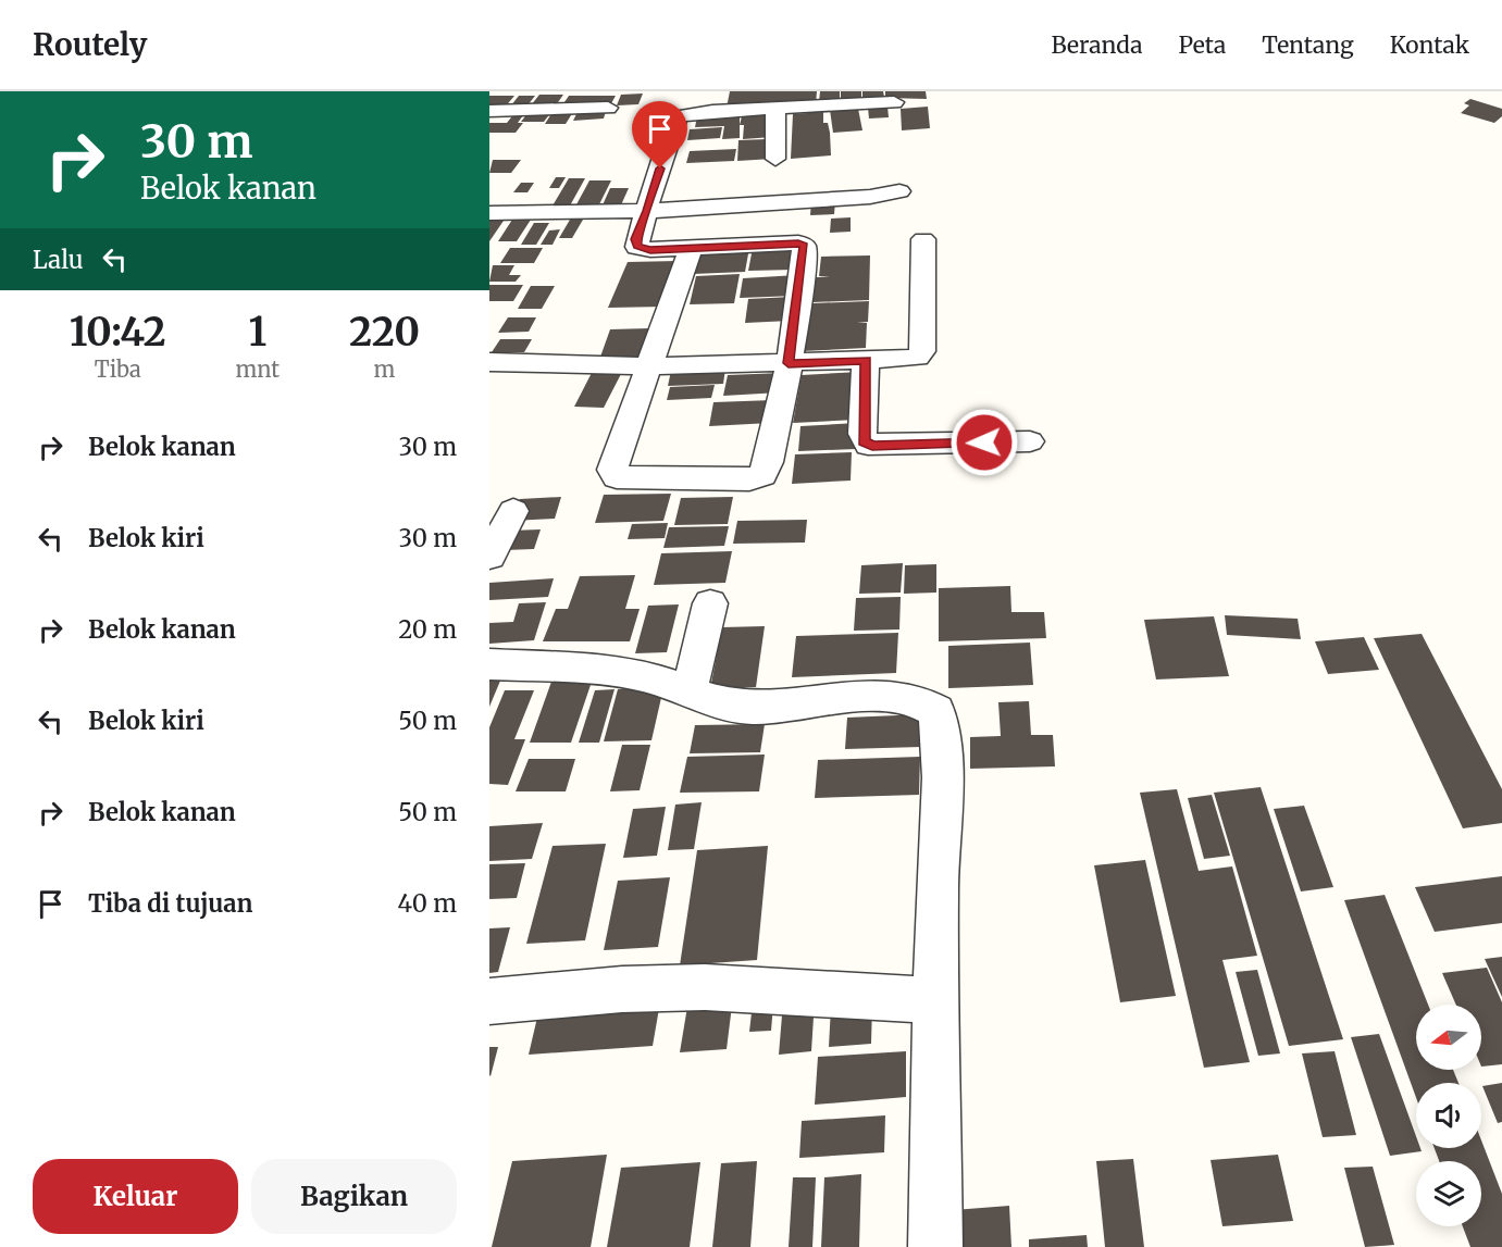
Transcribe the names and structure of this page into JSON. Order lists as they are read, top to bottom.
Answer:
{
  "north": "left",
  "page": {
    "header": "Routely",
    "nav": [
      "Beranda",
      "Peta",
      "Tentang",
      "Kontak"
    ],
    "turn": ["30 m", "Belok kanan"],
    "then": "Lalu",
    "eta": [
      "10:42",
      "Tiba",
      "1",
      "mnt",
      "220",
      "m"
    ],
    "list": [
      {
        "name": "Belok kanan",
        "value": "30 m"
      },
      {
        "name": "Belok kiri",
        "value": "30 m"
      },
      {
        "name": "Belok kanan",
        "value": "20 m"
      },
      {
        "name": "Belok kiri",
        "value": "50 m"
      },
      {
        "name": "Belok kanan",
        "value": "50 m"
      },
      {
        "name": "Tiba di tujuan",
        "value": "40 m"
      }
    ],
    "buttons": ["Keluar", "Bagikan"]
  }
}
